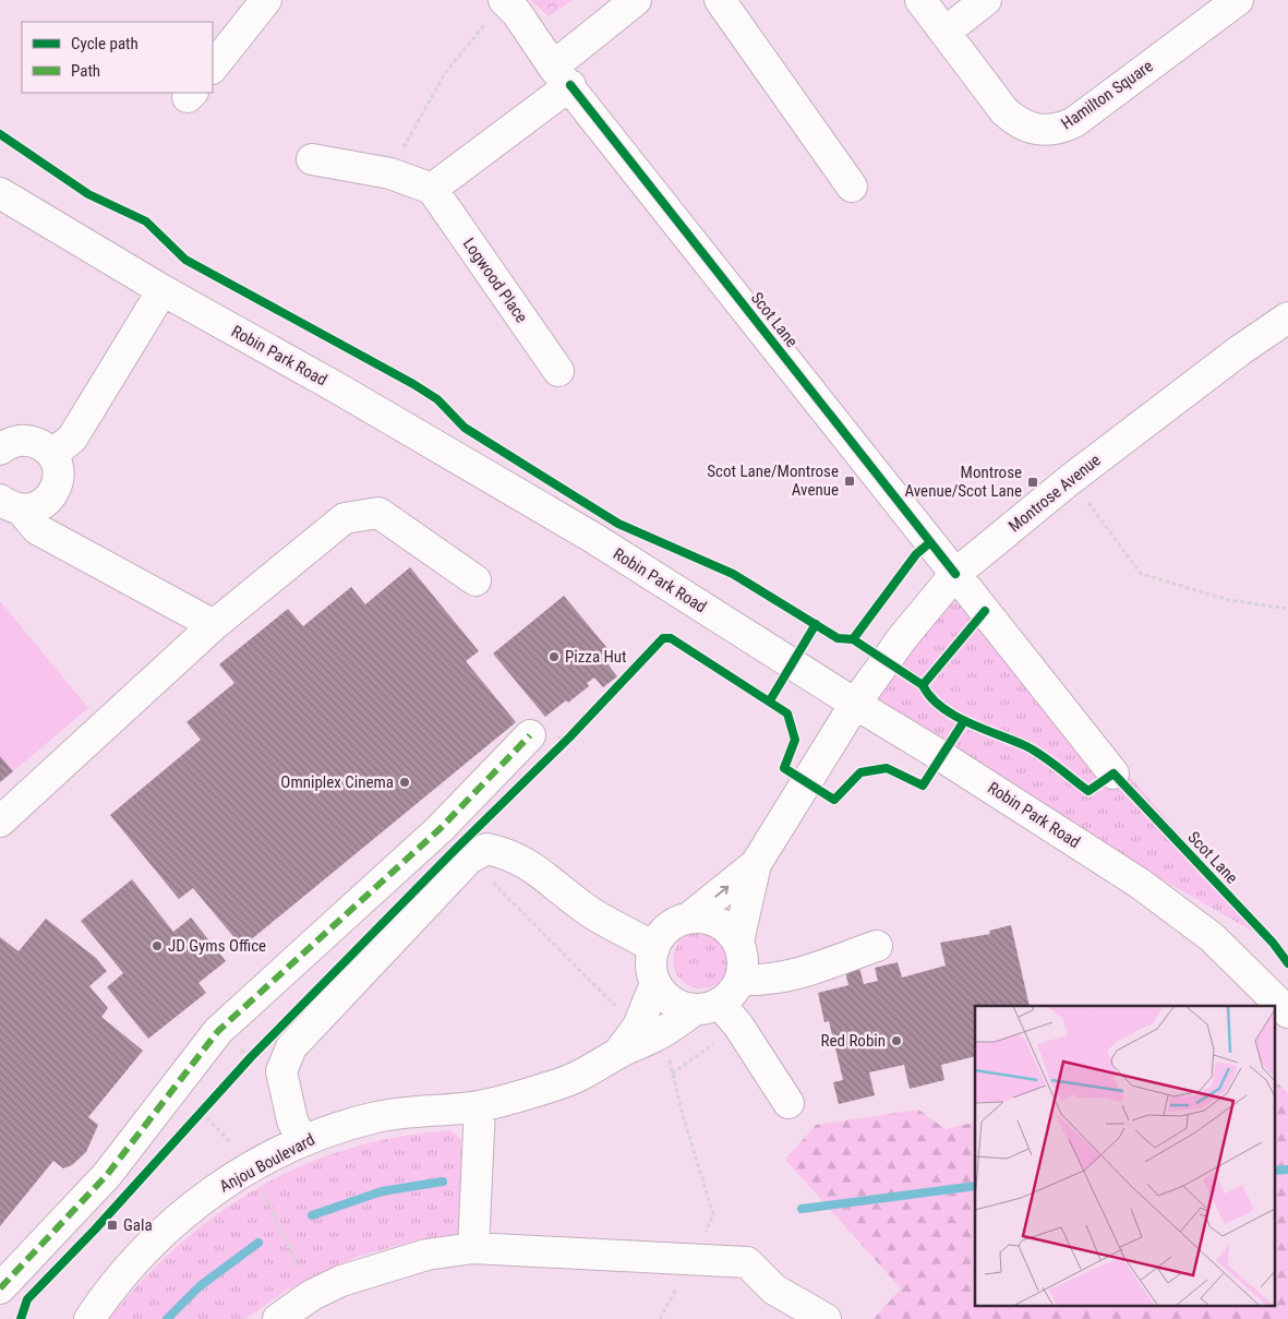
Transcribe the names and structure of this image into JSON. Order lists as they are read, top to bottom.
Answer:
{
  "streets": {
    "street": [
      "Hamilton Square",
      "Logwood Place",
      "Scot Lane",
      "Robin Park Road",
      "Montrose Avenue",
      "Anjou Boulevard"
    ]
  },
  "crossings": [
    ["Scot Lane", "Montrose Avenue"],
    ["Robin Park Road", "Montrose Avenue"]
  ],
  "places": {
    "transit": ["Scot Lane/Montrose Avenue", "Montrose Avenue/Scot Lane", "Gala"],
    "other": [
      "Pizza Hut",
      "Omniplex Cinema",
      "JD Gyms Office",
      "Red Robin"
    ]
  },
  "legend": ["Cycle path", "Path"]
}
